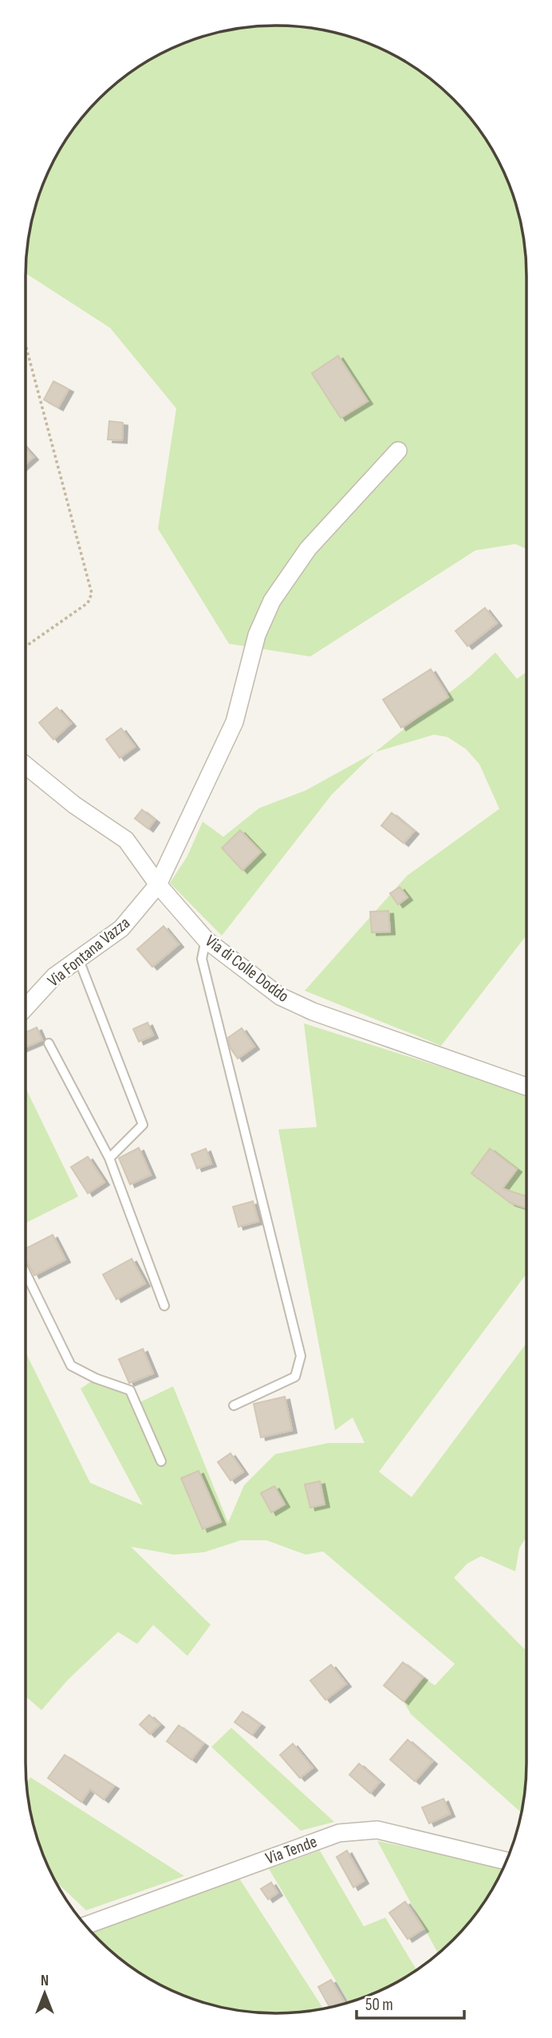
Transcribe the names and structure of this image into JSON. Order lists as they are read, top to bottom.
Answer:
{
  "streets": {
    "street": ["Via Fontana Vazza", "Via di Colle Doddo", "Via Tende"]
  },
  "crossings": [
    ["Via Fontana Vazza", "Via di Colle Doddo"]
  ],
  "scale_bar": "50 m",
  "north": "top"
}
